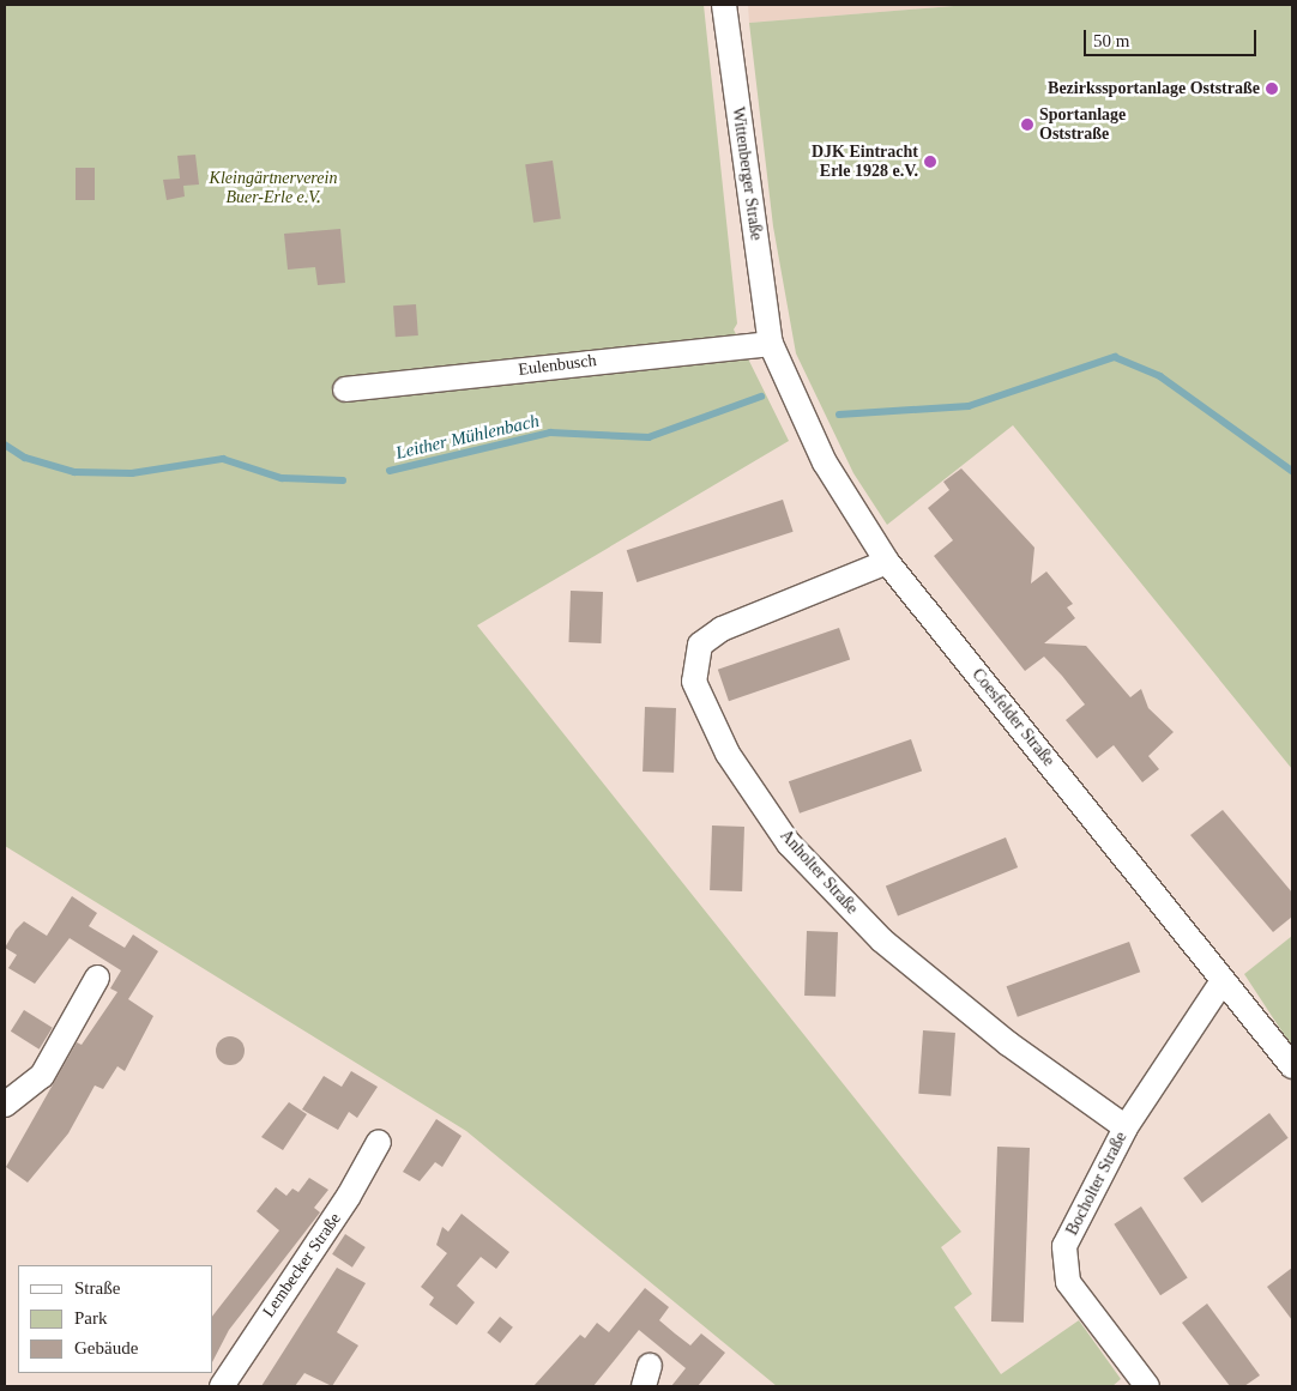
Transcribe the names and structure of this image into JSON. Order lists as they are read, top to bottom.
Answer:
{
  "streets": {
    "street": [
      "Wittenberger Straße",
      "Eulenbusch",
      "Coesfelder Straße",
      "Anholter Straße",
      "Bocholter Straße",
      "Lembecker Straße"
    ]
  },
  "crossings": [
    ["Wittenberger Straße", "Eulenbusch"],
    ["Wittenberger Straße", "Coesfelder Straße"],
    ["Eulenbusch", "Coesfelder Straße"],
    ["Coesfelder Straße", "Anholter Straße"],
    ["Coesfelder Straße", "Bocholter Straße"],
    ["Anholter Straße", "Bocholter Straße"]
  ],
  "water": ["Leither Mühlenbach"],
  "parks": ["Kleingärtnerverein Buer-Erle e.V."],
  "places": ["Bezirkssportanlage Oststraße", "Sportanlage Oststraße", "DJK Eintracht Erle 1928 e.V."],
  "legend": ["Straße", "Park", "Gebäude"],
  "scale_bar": "50 m"
}
